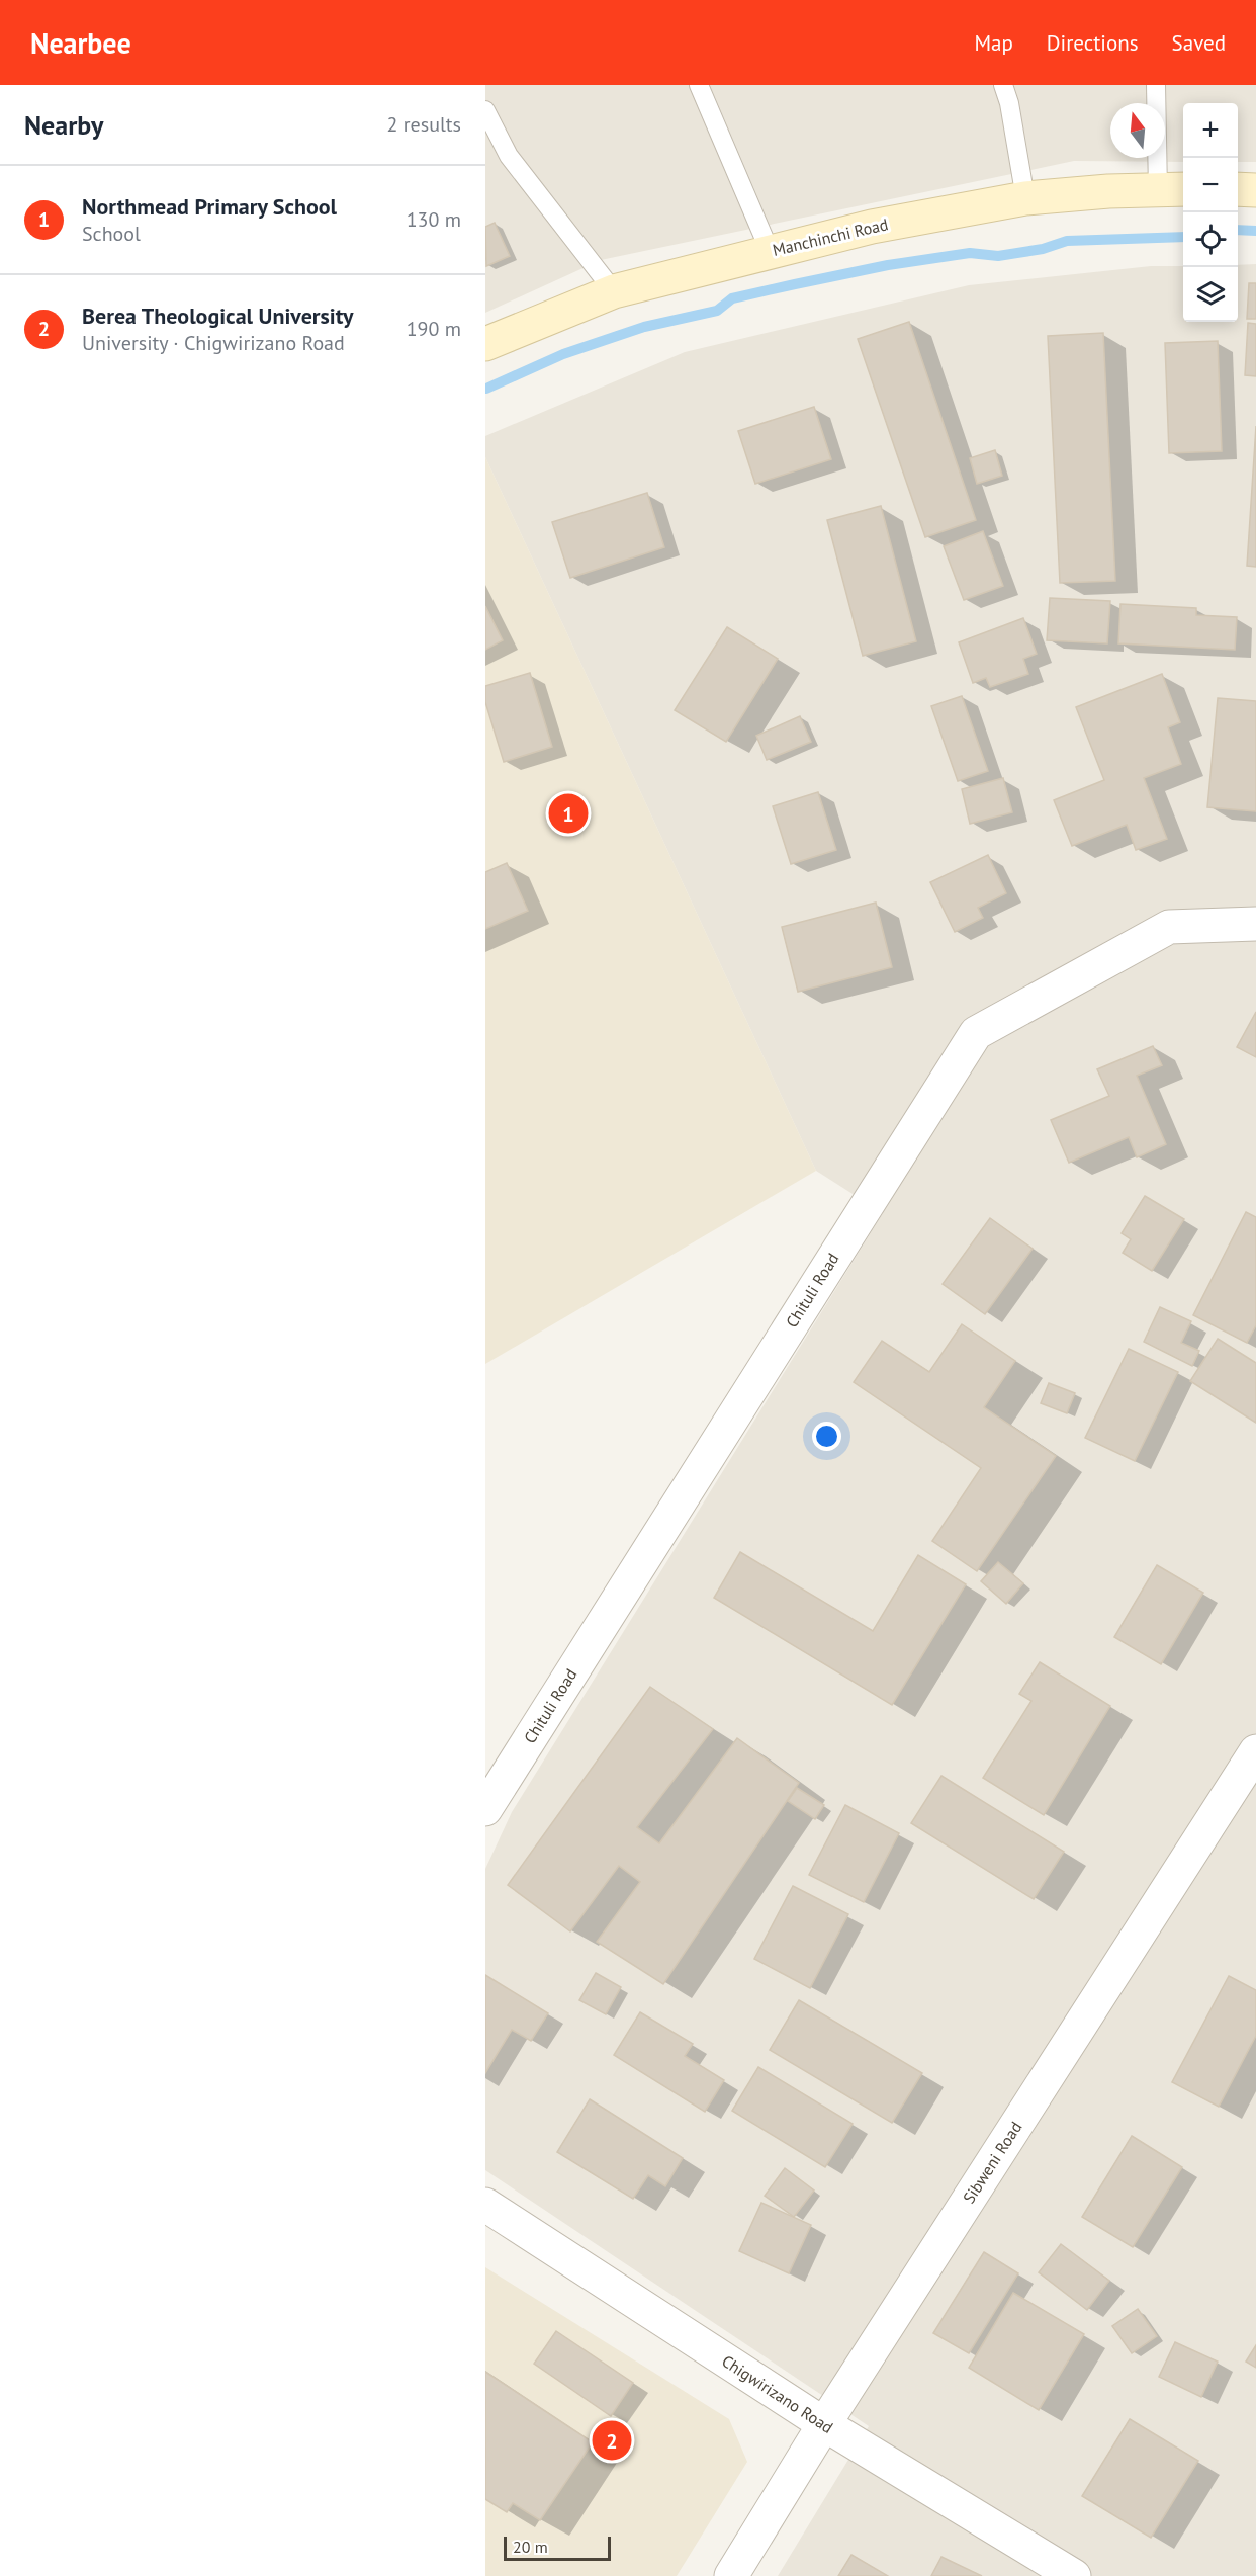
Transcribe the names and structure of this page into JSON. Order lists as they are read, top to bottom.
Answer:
{
  "streets": {
    "main road": ["Manchinchi Road"],
    "street": ["Chituli Road", "Sibweni Road", "Chigwirizano Road"]
  },
  "crossings": [
    ["Sibweni Road", "Chigwirizano Road"]
  ],
  "scale_bar": "20 m",
  "north": "top",
  "page": {
    "header": "Nearbee",
    "nav": ["Map", "Directions", "Saved"],
    "heading": ["Nearby", "2 results"],
    "map_buttons": ["+", "−"],
    "list": [
      {
        "mark": "1",
        "name": "Northmead Primary School",
        "note": "School",
        "value": "130 m"
      },
      {
        "mark": "2",
        "name": "Berea Theological University",
        "note": "University · Chigwirizano Road",
        "value": "190 m"
      }
    ],
    "pins": ["1", "2"],
    "scale": "20 m"
  }
}
